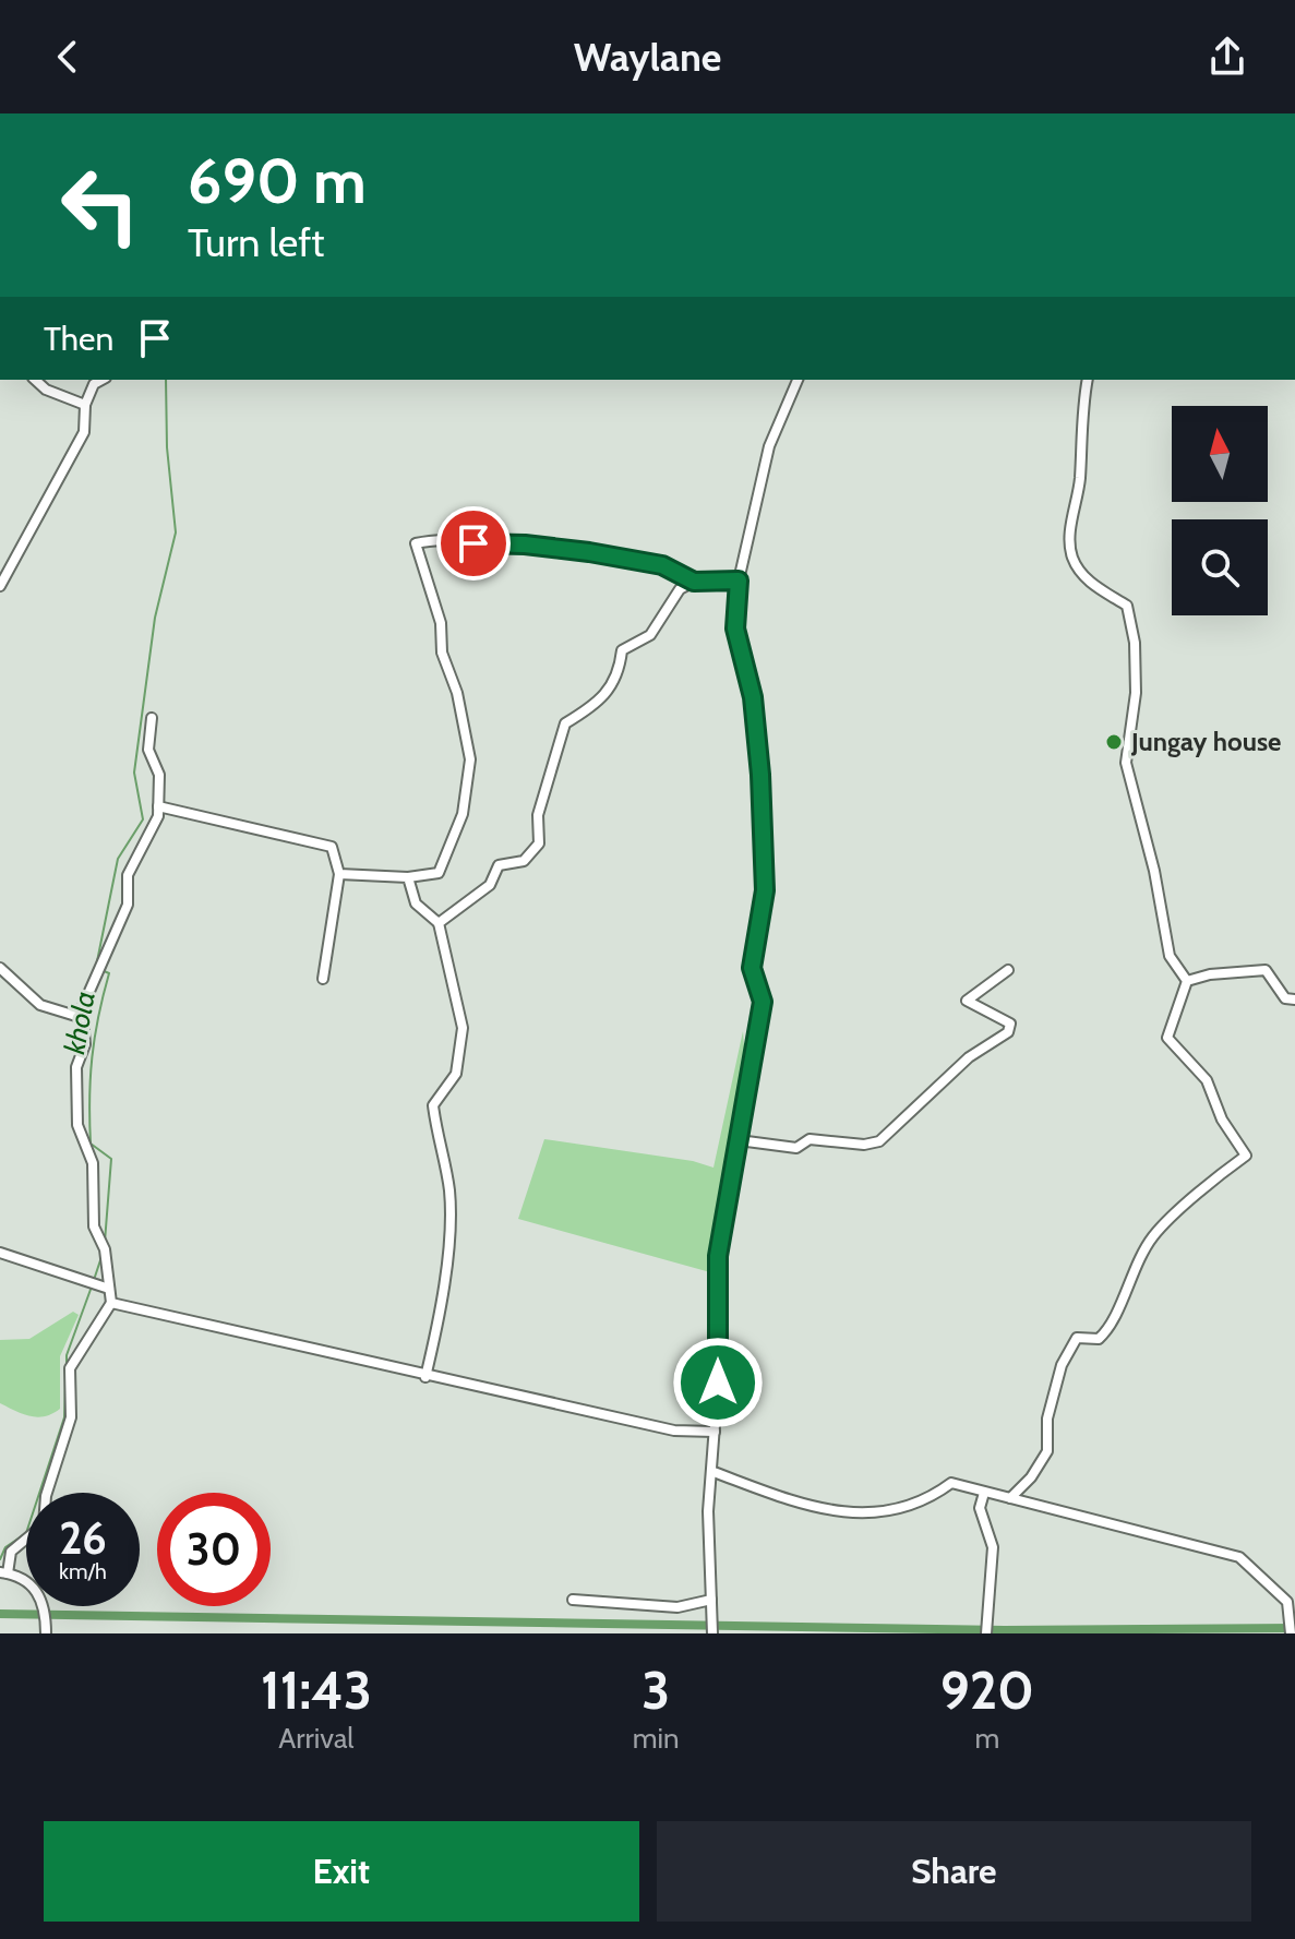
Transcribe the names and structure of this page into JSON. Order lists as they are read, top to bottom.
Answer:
{
  "water": ["khola"],
  "places": ["Jungay house"],
  "north": "top",
  "page": {
    "header": "Waylane",
    "turn": ["690 m", "Turn left"],
    "then": "Then",
    "speed": "26 km/h",
    "limit": "30",
    "eta": [
      "11:43",
      "Arrival",
      "3",
      "min",
      "920",
      "m"
    ],
    "buttons": ["Exit", "Share"]
  }
}
